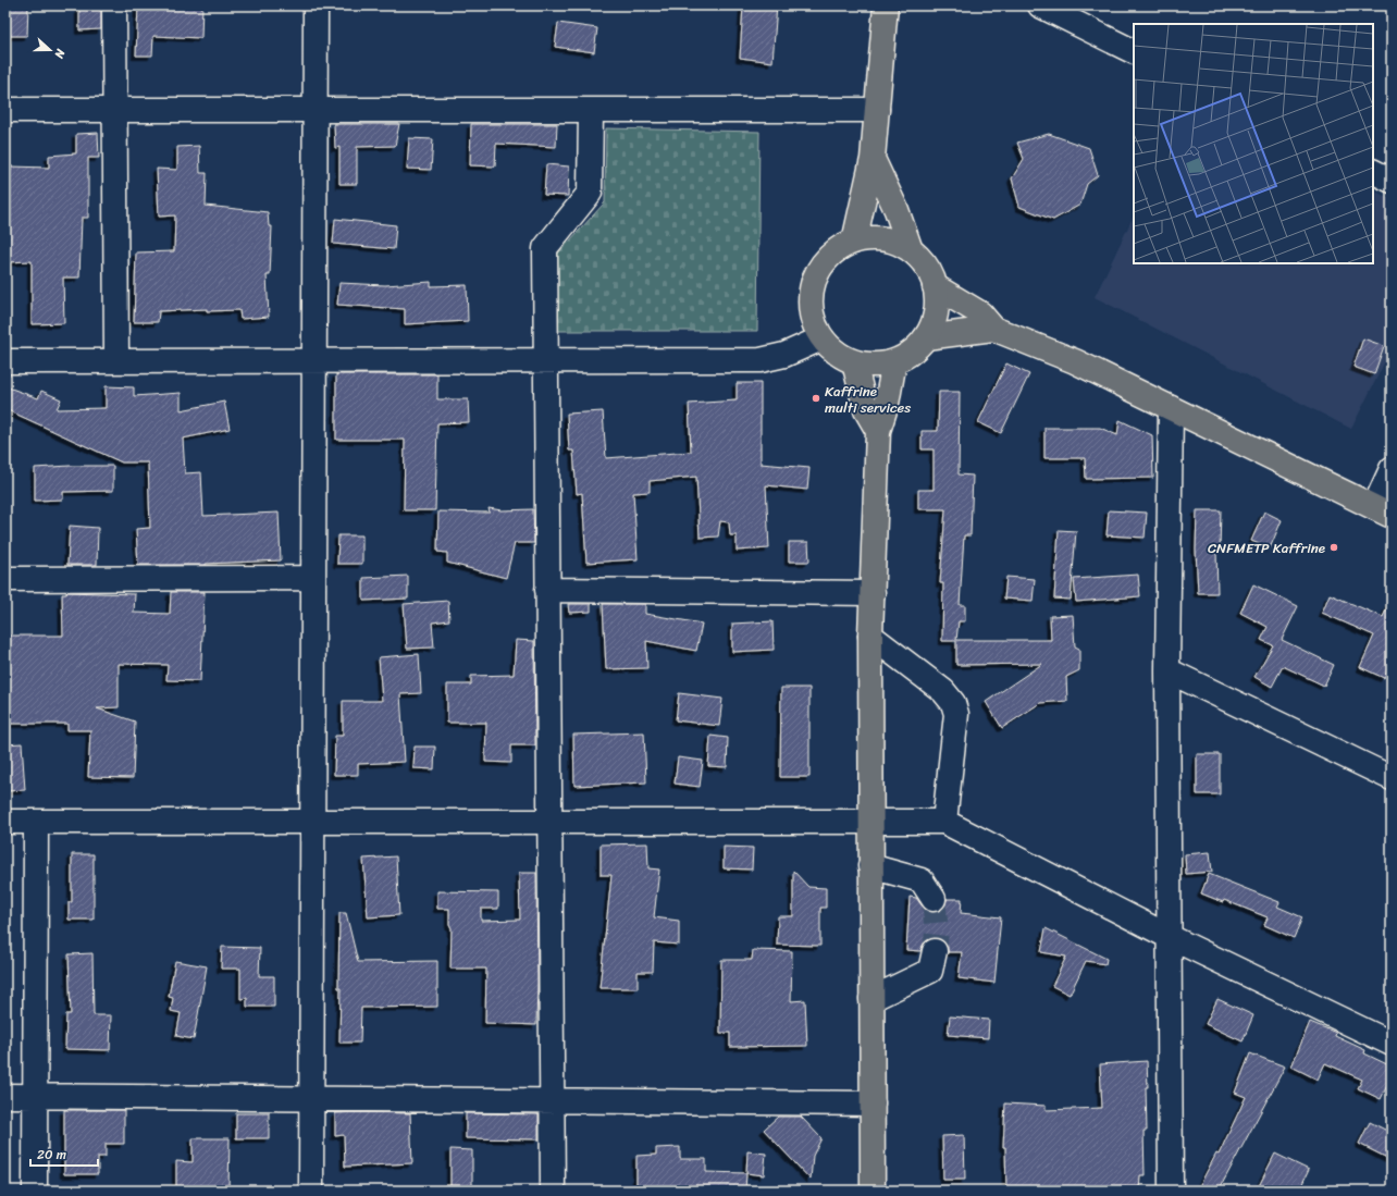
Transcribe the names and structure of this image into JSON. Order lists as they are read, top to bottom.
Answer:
{
  "places": ["Kaffrine multi services", "CNFMETP Kaffrine"],
  "scale_bar": "20 m",
  "north": "right"
}
